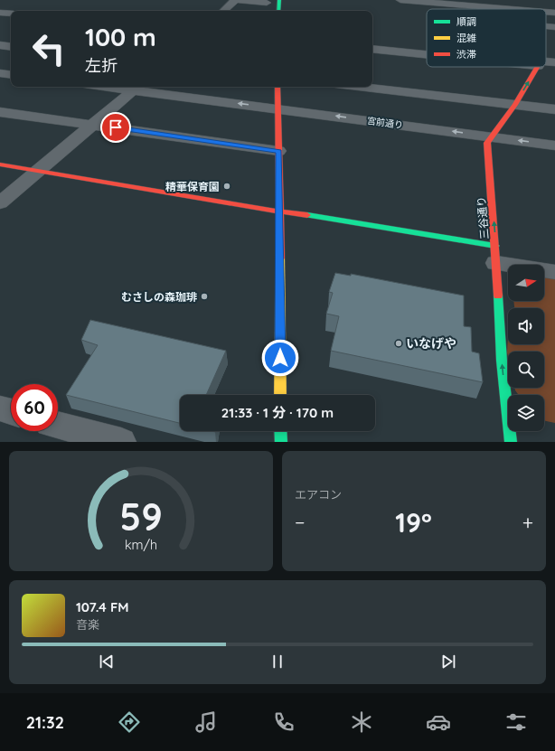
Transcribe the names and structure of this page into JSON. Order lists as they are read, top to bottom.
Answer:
{
  "streets": {
    "street": ["宮前通り", "三谷通り"]
  },
  "crossings": [
    ["宮前通り", "三谷通り"]
  ],
  "one_way": ["三谷通り"],
  "places": ["精華保育園", "むさしの森珈琲", "いなげや"],
  "legend": ["順調", "混雑", "渋滞"],
  "north": "right",
  "page": {
    "turn": ["100 m", "左折"],
    "limit": "60",
    "trip": "21:33 · 1 分 · 170 m",
    "tile": "エアコン",
    "heat": ["−", "19°", "+"],
    "song": ["107.4 FM", "音楽"],
    "tabs": "21:32",
    "gauge": ["59", "km/h"]
  }
}
